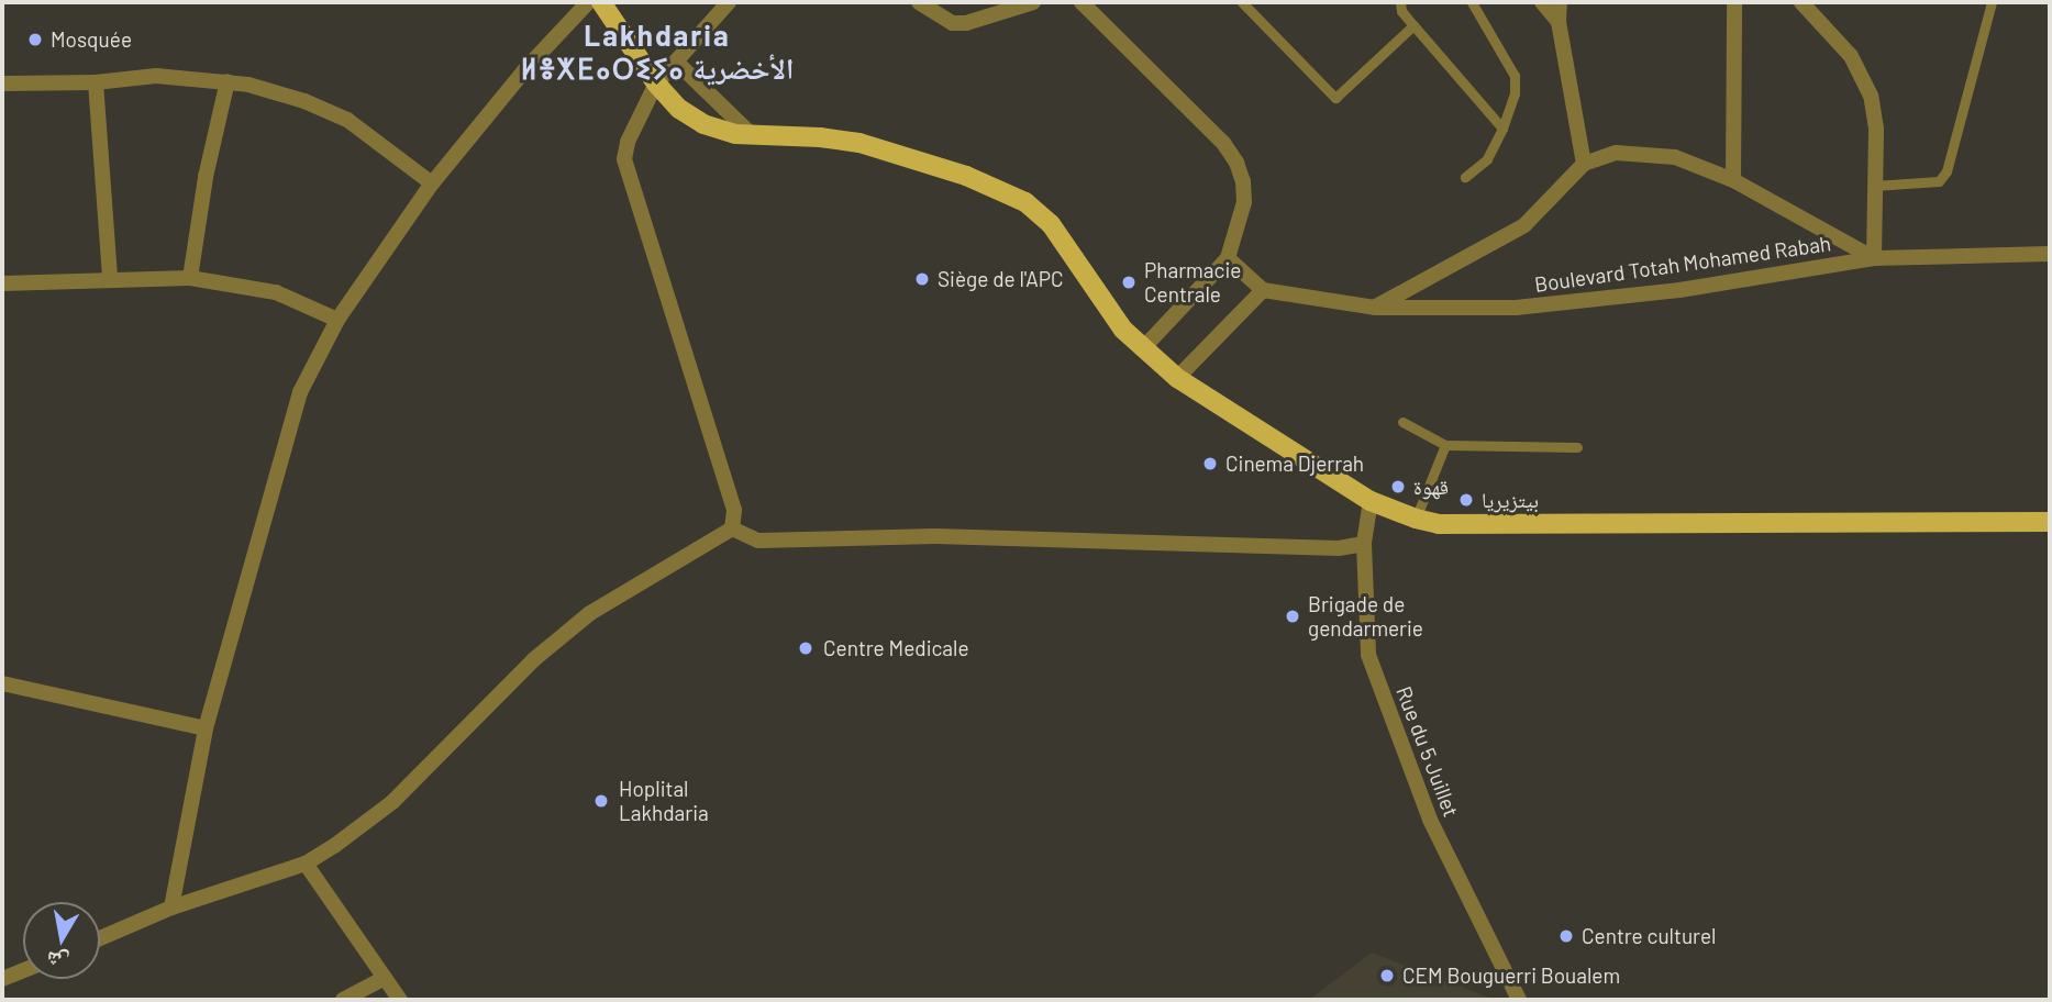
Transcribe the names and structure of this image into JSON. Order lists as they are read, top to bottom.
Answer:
{
  "streets": {
    "street": ["Boulevard Totah Mohamed Rabah", "Rue du 5 Juillet"]
  },
  "districts": ["Lakhdaria ⵍⴻⵅⴹⴰⵔⵉⵢⴰ الأخضرية"],
  "places": [
    "Mosquée",
    "Siège de l'APC",
    "Pharmacie Centrale",
    "Cinema Djerrah",
    "قهوة",
    "بيتزيريا",
    "Brigade de gendarmerie",
    "Centre Medicale",
    "Hoplital Lakhdaria",
    "Centre culturel",
    "CEM Bouguerri Boualem"
  ],
  "north": "bottom"
}
